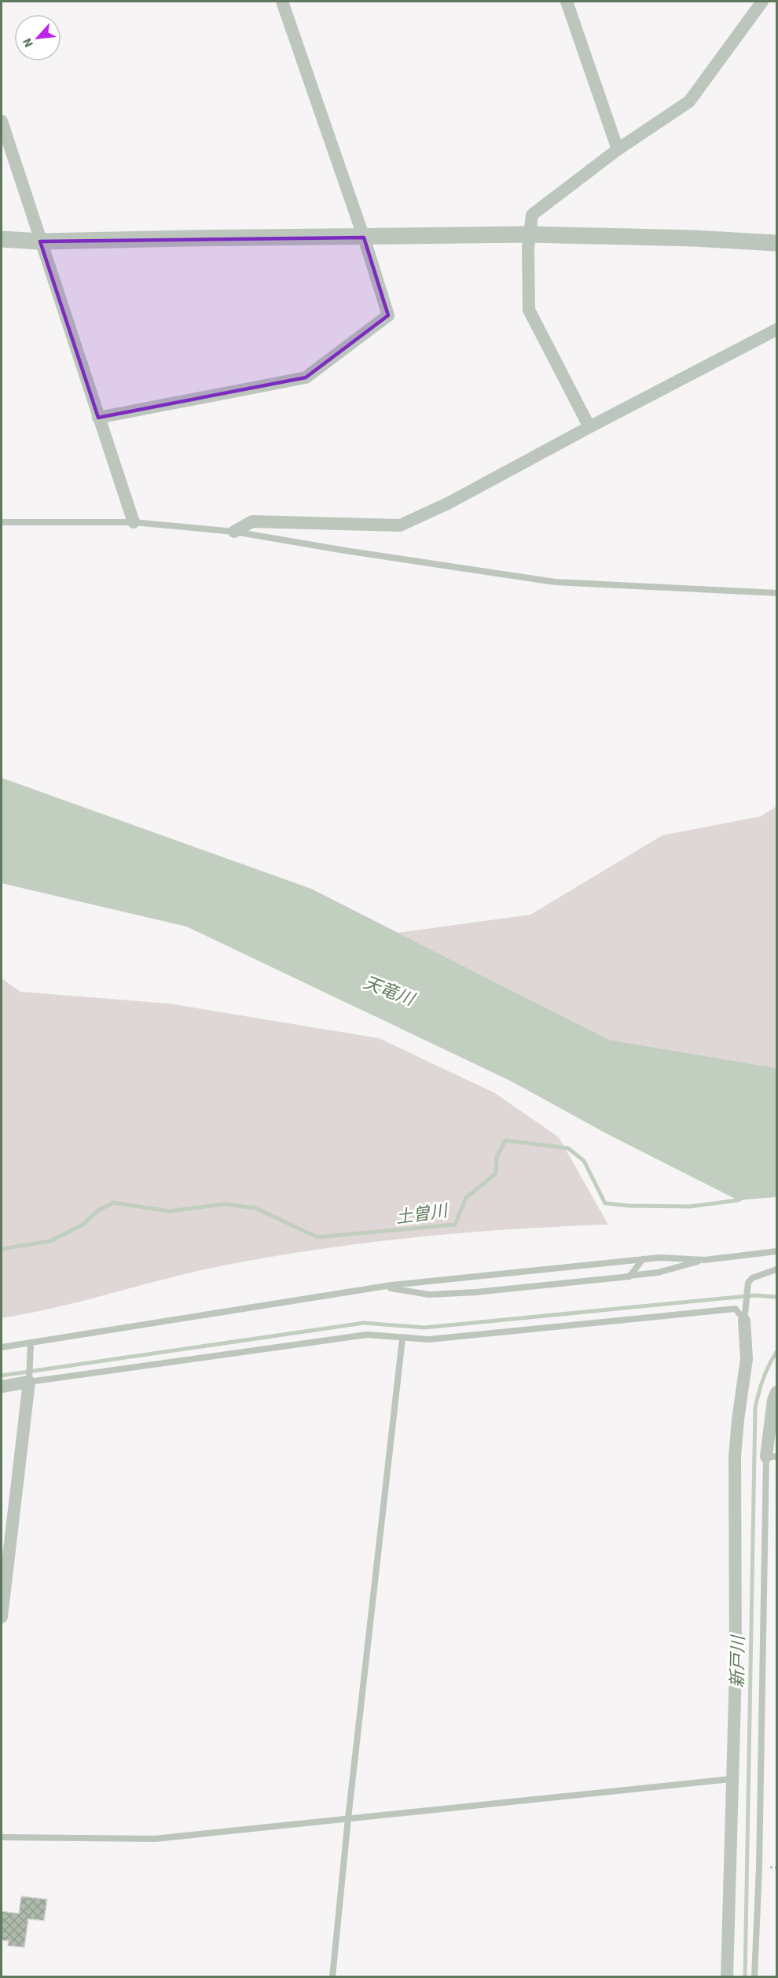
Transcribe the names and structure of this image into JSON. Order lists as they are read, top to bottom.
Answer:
{
  "water": ["天竜川", "土曽川", "新戸川"],
  "north": "bottom left"
}
